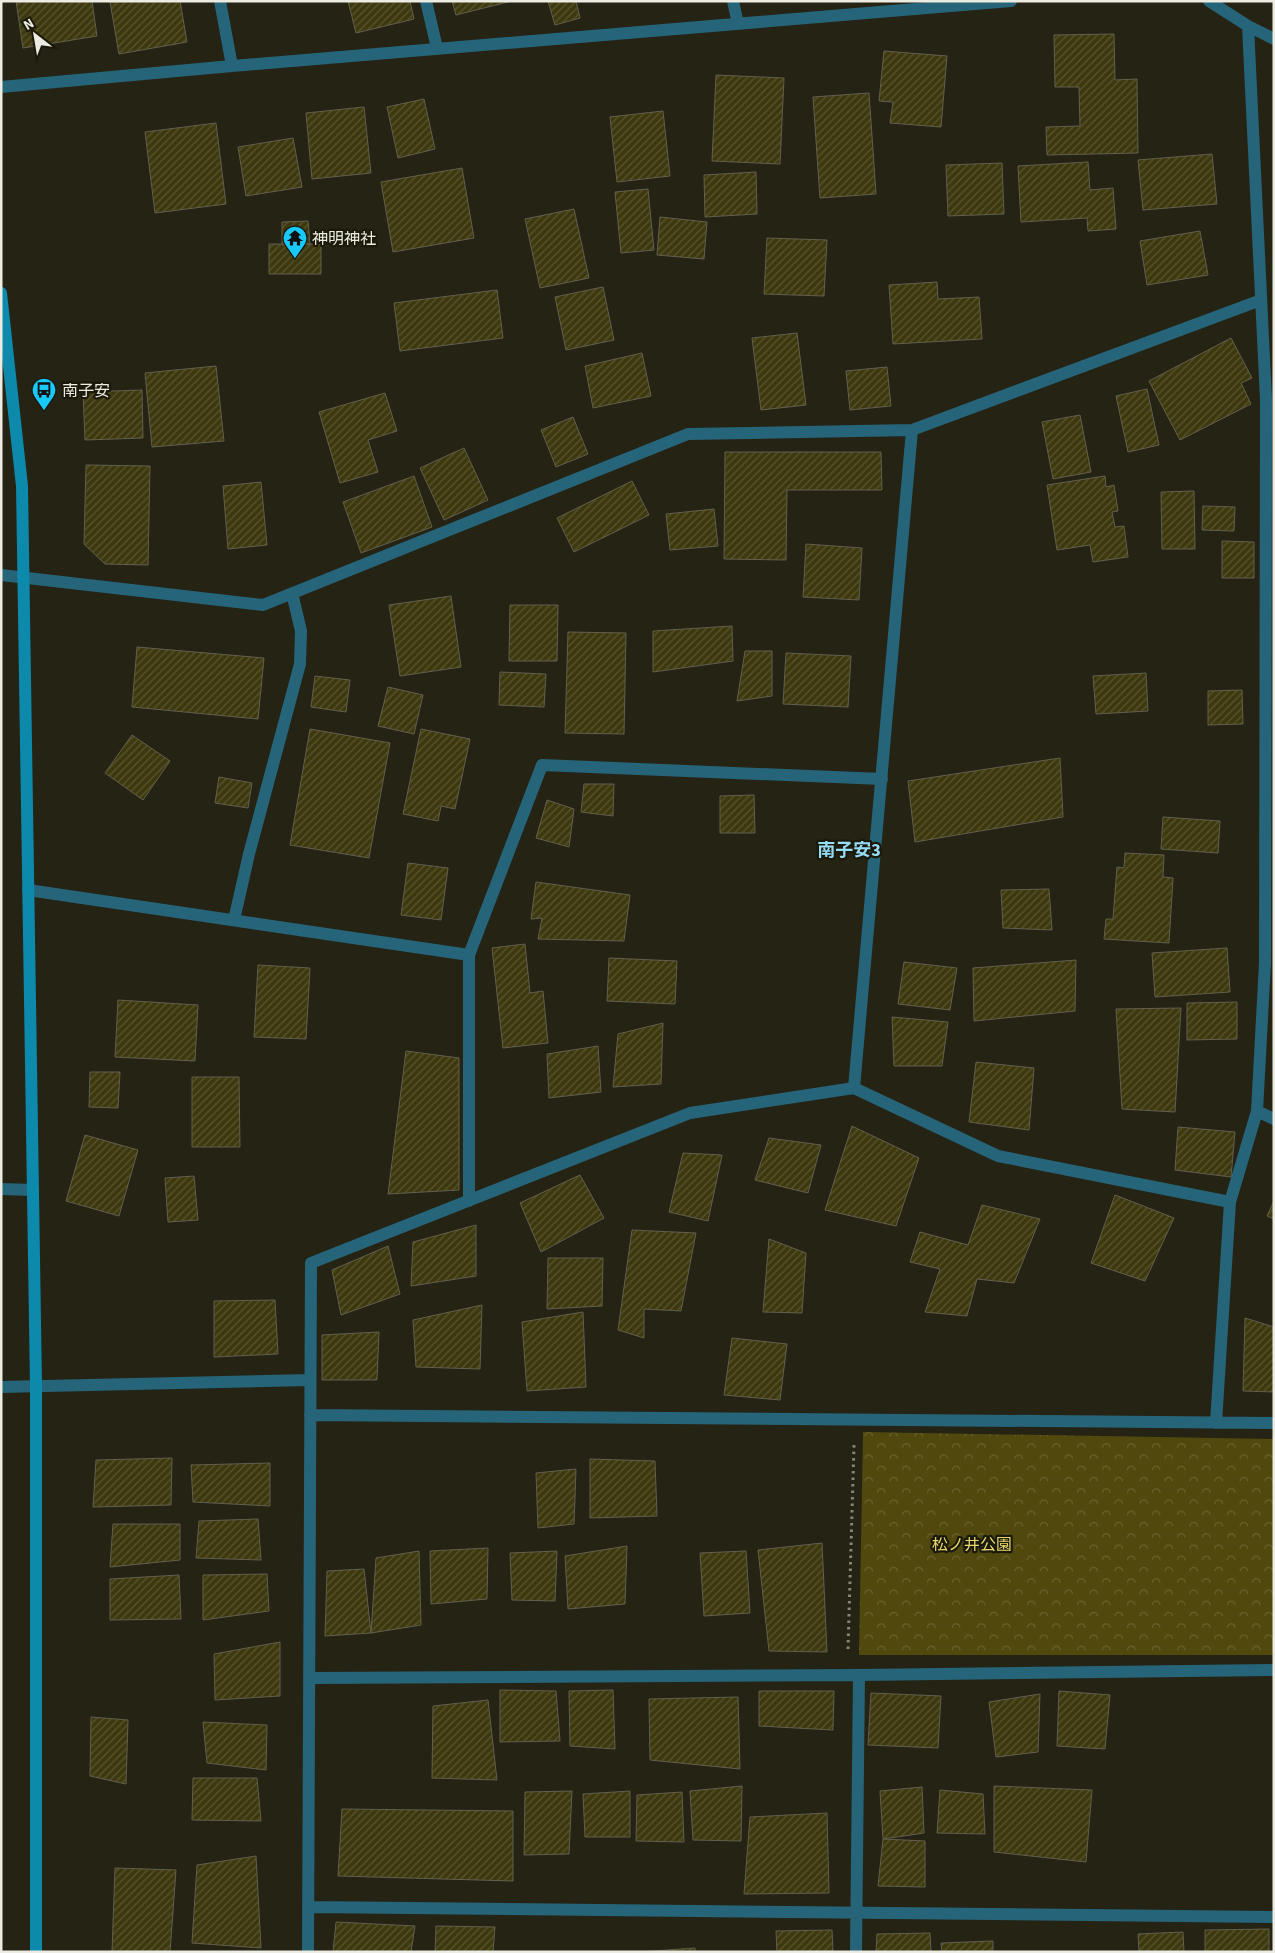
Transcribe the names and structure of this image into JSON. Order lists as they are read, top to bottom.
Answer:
{
  "districts": ["南子安3"],
  "parks": ["松ノ井公園"],
  "places": {
    "temple": ["神明神社"],
    "bus stop": ["南子安"]
  },
  "north": "top left"
}
